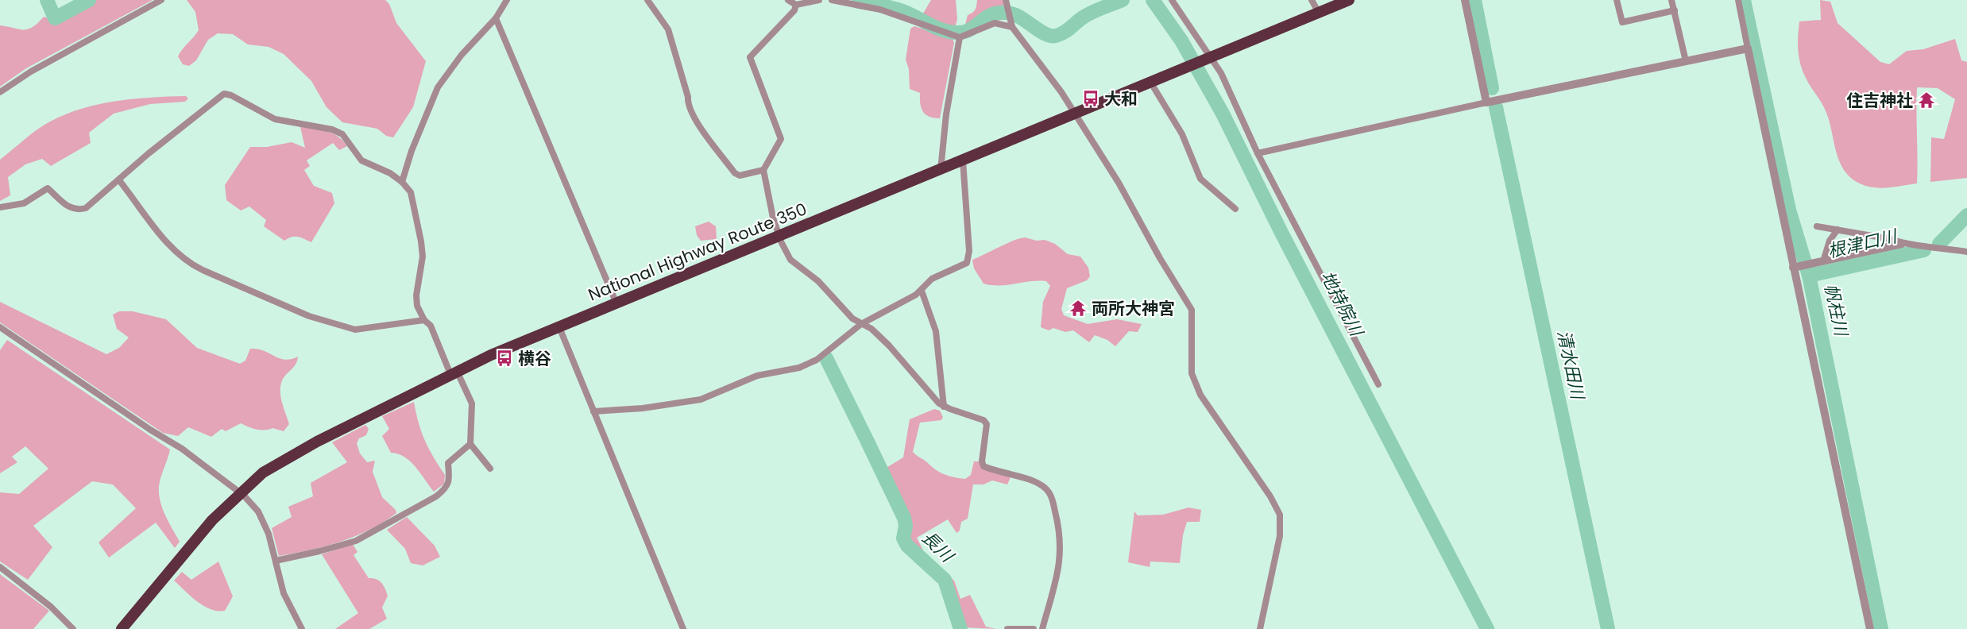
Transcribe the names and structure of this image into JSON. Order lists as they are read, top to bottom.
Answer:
{
  "streets": {
    "highway": ["National Highway Route 350"]
  },
  "water": [
    "根津口川",
    "地持院川",
    "帆柱川",
    "清水田川",
    "長川"
  ],
  "places": {
    "bus stop": ["大和", "横谷"],
    "temple": ["住吉神社", "両所大神宮"]
  }
}
